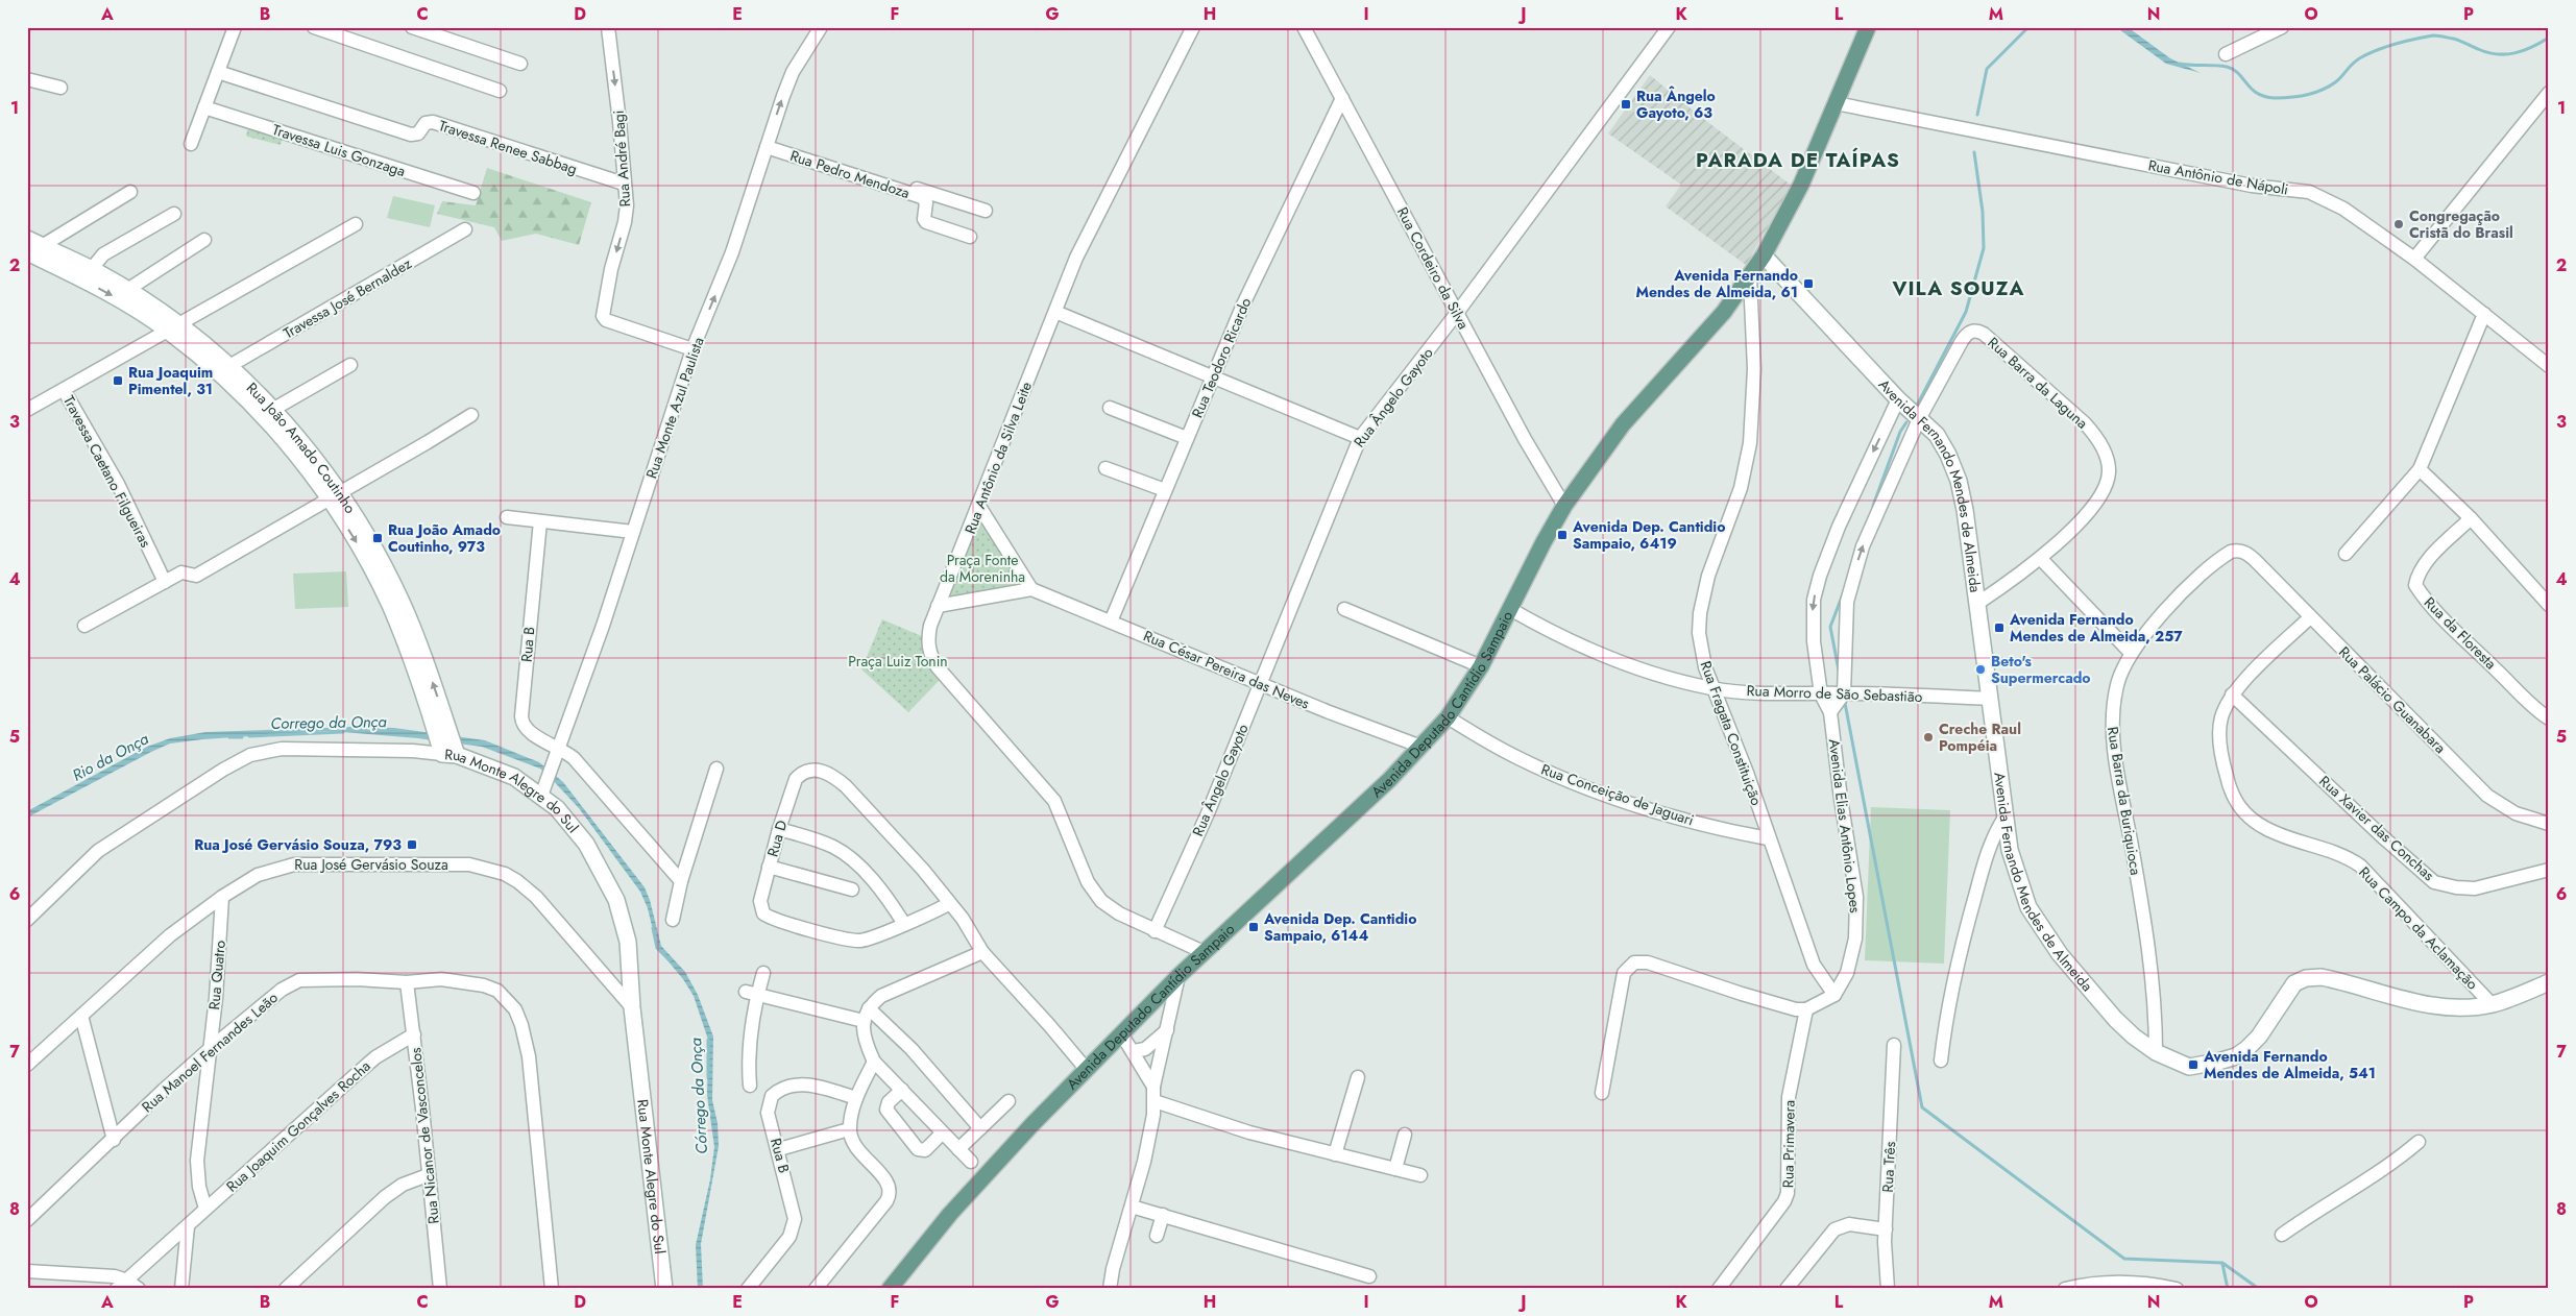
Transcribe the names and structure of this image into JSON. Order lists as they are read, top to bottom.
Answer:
{
  "streets": {
    "main road": ["Avenida Deputado Cantídio Sampaio"],
    "street": [
      "Travessa Renee Sabbag",
      "Travessa Luis Gonzaga",
      "Rua André Bagi",
      "Rua Pedro Mendoza",
      "Rua Antônio de Nápoli",
      "Rua Cordeiro da Silva",
      "Travessa José Bernaldez",
      "Rua Teodoro Ricardo",
      "Rua Barra da Laguna",
      "Rua Ângelo Gayoto",
      "Rua Monte Azul Paulista",
      "Rua João Amado Coutinho",
      "Rua Antônio da Silva Leite",
      "Travessa Caetano Filgueiras",
      "Avenida Fernando Mendes de Almeida",
      "Rua da Floresta",
      "Rua B",
      "Rua César Pereira das Neves",
      "Rua Morro de São Sebastião",
      "Rua Palácio Guanabara",
      "Rua Fragata Constituição",
      "Rua Monte Alegre do Sul",
      "Rua Conceição de Jaguari",
      "Rua Barra da Buriquioca",
      "Avenida Elias Antônio Lopes",
      "Rua Xavier das Conchas",
      "Rua D",
      "Rua José Gervásio Souza",
      "Rua Campo da Aclamação",
      "Rua Quatro",
      "Rua Manoel Fernandes Leão",
      "Rua Joaquim Gonçalves Rocha",
      "Rua Nicanor de Vasconcelos",
      "Rua Primavera",
      "Rua Três"
    ]
  },
  "crossings": [
    ["Travessa Renee Sabbag", "Rua André Bagi"],
    ["Rua André Bagi", "Rua Monte Azul Paulista"],
    ["Rua Pedro Mendoza", "Rua Monte Azul Paulista"],
    ["Rua Antônio de Nápoli", "Avenida Deputado Cantídio Sampaio"],
    ["Rua Cordeiro da Silva", "Rua Teodoro Ricardo"],
    ["Rua Cordeiro da Silva", "Rua Ângelo Gayoto"],
    ["Rua Cordeiro da Silva", "Avenida Deputado Cantídio Sampaio"],
    ["Travessa José Bernaldez", "Rua João Amado Coutinho"],
    ["Rua Teodoro Ricardo", "Rua César Pereira das Neves"],
    ["Rua Barra da Laguna", "Avenida Fernando Mendes de Almeida"],
    ["Rua Ângelo Gayoto", "Rua Antônio da Silva Leite"],
    ["Rua Ângelo Gayoto", "Rua César Pereira das Neves"],
    ["Rua Monte Azul Paulista", "Rua B"],
    ["Rua Monte Azul Paulista", "Rua Monte Alegre do Sul"],
    ["Rua João Amado Coutinho", "Rua Monte Alegre do Sul"],
    ["Rua Antônio da Silva Leite", "Avenida Deputado Cantídio Sampaio"],
    ["Avenida Fernando Mendes de Almeida", "Rua Morro de São Sebastião"],
    ["Avenida Fernando Mendes de Almeida", "Avenida Deputado Cantídio Sampaio"],
    ["Avenida Fernando Mendes de Almeida", "Rua Barra da Buriquioca"],
    ["Avenida Fernando Mendes de Almeida", "Avenida Elias Antônio Lopes"],
    ["Avenida Fernando Mendes de Almeida", "Rua Campo da Aclamação"],
    ["Rua César Pereira das Neves", "Avenida Deputado Cantídio Sampaio"],
    ["Rua Morro de São Sebastião", "Avenida Deputado Cantídio Sampaio"],
    ["Rua Morro de São Sebastião", "Rua Fragata Constituição"],
    ["Rua Morro de São Sebastião", "Avenida Elias Antônio Lopes"],
    ["Rua Palácio Guanabara", "Rua Barra da Buriquioca"],
    ["Rua Palácio Guanabara", "Rua Campo da Aclamação"],
    ["Avenida Deputado Cantídio Sampaio", "Rua Fragata Constituição"],
    ["Avenida Deputado Cantídio Sampaio", "Rua Conceição de Jaguari"],
    ["Avenida Deputado Cantídio Sampaio", "Rua D"],
    ["Rua Fragata Constituição", "Rua Conceição de Jaguari"],
    ["Rua Fragata Constituição", "Avenida Elias Antônio Lopes"],
    ["Rua Monte Alegre do Sul", "Rua José Gervásio Souza"],
    ["Rua Xavier das Conchas", "Rua Campo da Aclamação"],
    ["Rua José Gervásio Souza", "Rua Quatro"],
    ["Rua Quatro", "Rua Manoel Fernandes Leão"],
    ["Rua Quatro", "Rua Joaquim Gonçalves Rocha"],
    ["Rua Manoel Fernandes Leão", "Rua Nicanor de Vasconcelos"],
    ["Rua Joaquim Gonçalves Rocha", "Rua Nicanor de Vasconcelos"]
  ],
  "one_way": ["Rua André Bagi", "Rua Monte Azul Paulista"],
  "districts": ["PARADA DE TAÍPAS", "VILA SOUZA"],
  "water": ["Corrego da Onça", "Rio da Onça", "Córrego da Onça"],
  "parks": ["Praça Fonte da Moreninha", "Praça Luiz Tonin"],
  "places": {
    "transit": [
      "Rua Ângelo Gayoto, 63",
      "Avenida Fernando Mendes de Almeida, 61",
      "Rua Joaquim Pimentel, 31",
      "Avenida Dep. Cantidio Sampaio, 6419",
      "Rua João Amado Coutinho, 973",
      "Avenida Fernando Mendes de Almeida, 257",
      "Rua José Gervásio Souza, 793",
      "Avenida Dep. Cantidio Sampaio, 6144",
      "Avenida Fernando Mendes de Almeida, 541"
    ],
    "other": ["Congregação Cristã do Brasil", "Beto's Supermercado", "Creche Raul Pompéia"]
  },
  "grid": {
    "columns": [
      "A",
      "B",
      "C",
      "D",
      "E",
      "F",
      "G",
      "H",
      "I",
      "J",
      "K",
      "L",
      "M",
      "N",
      "O",
      "P"
    ],
    "rows": [
      "1",
      "2",
      "3",
      "4",
      "5",
      "6",
      "7",
      "8"
    ]
  }
}
